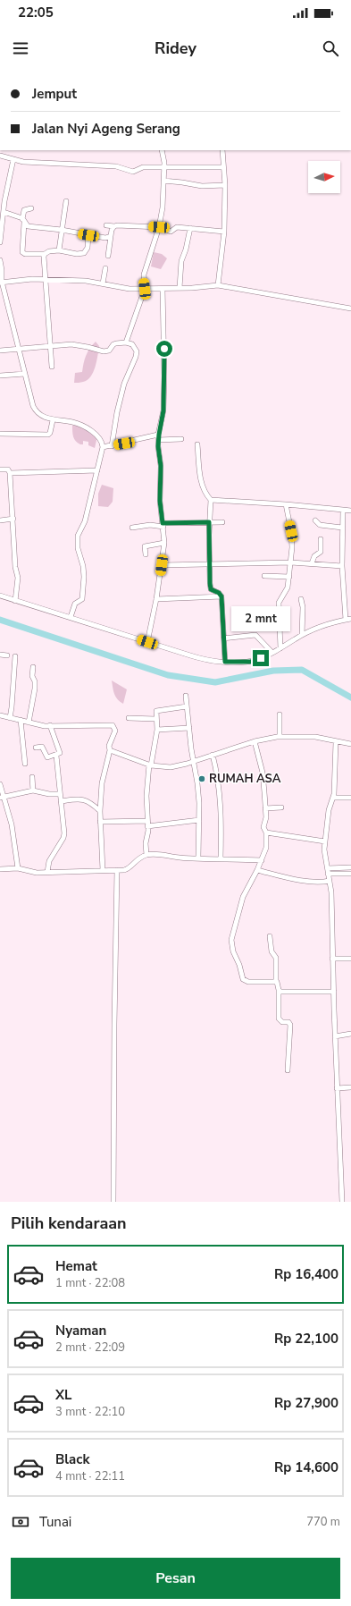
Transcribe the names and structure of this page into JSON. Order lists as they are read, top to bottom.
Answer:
{
  "places": ["RUMAH ASA"],
  "north": "right",
  "page": {
    "status": "22:05",
    "header": "Ridey",
    "banner": ["Jemput", "Jalan Nyi Ageng Serang"],
    "bubble": "2 mnt",
    "heading": "Pilih kendaraan",
    "list": [
      {
        "name": "Hemat",
        "note": "1 mnt · 22:08",
        "value": "Rp 16,400"
      },
      {
        "name": "Nyaman",
        "note": "2 mnt · 22:09",
        "value": "Rp 22,100"
      },
      {
        "name": "XL",
        "note": "3 mnt · 22:10",
        "value": "Rp 27,900"
      },
      {
        "name": "Black",
        "note": "4 mnt · 22:11",
        "value": "Rp 14,600"
      }
    ],
    "pay": ["Tunai", "770 m"],
    "buttons": "Pesan"
  }
}
